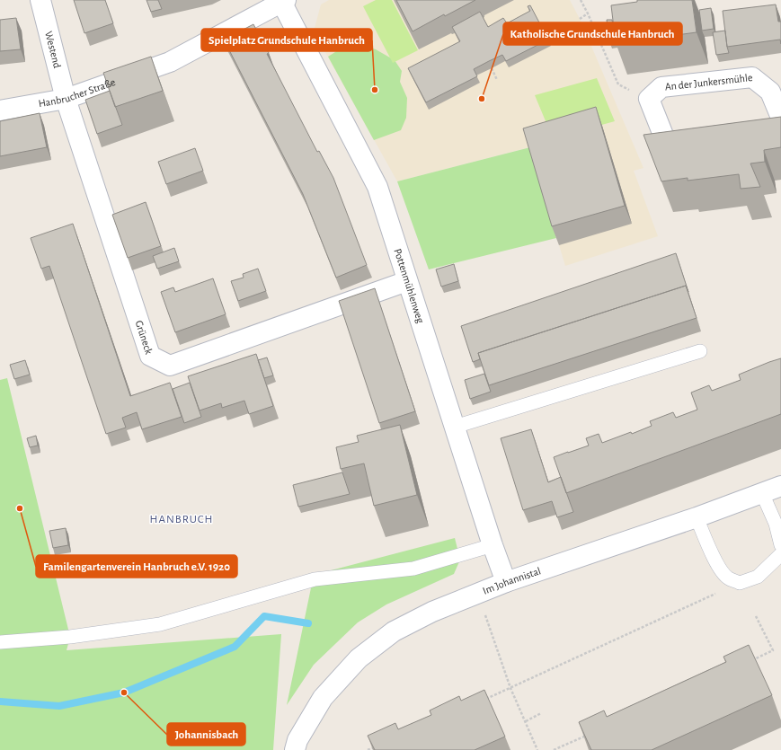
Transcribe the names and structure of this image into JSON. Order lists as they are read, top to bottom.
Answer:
{
  "streets": {
    "street": [
      "Westend",
      "An der Junkersmühle",
      "Hanbrucher Straße",
      "Pottenmühlenweg",
      "Grüneck",
      "Im Johannistal"
    ]
  },
  "crossings": [
    ["Westend", "Hanbrucher Straße"],
    ["Westend", "Grüneck"],
    ["Hanbrucher Straße", "Pottenmühlenweg"],
    ["Hanbrucher Straße", "Grüneck"],
    ["Pottenmühlenweg", "Grüneck"],
    ["Pottenmühlenweg", "Im Johannistal"]
  ],
  "districts": ["HANBRUCH"],
  "places": [
    "Spielplatz Grundschule Hanbruch",
    "Katholische Grundschule Hanbruch",
    "Familengartenverein Hanbruch e.V. 1920",
    "Johannisbach"
  ]
}
